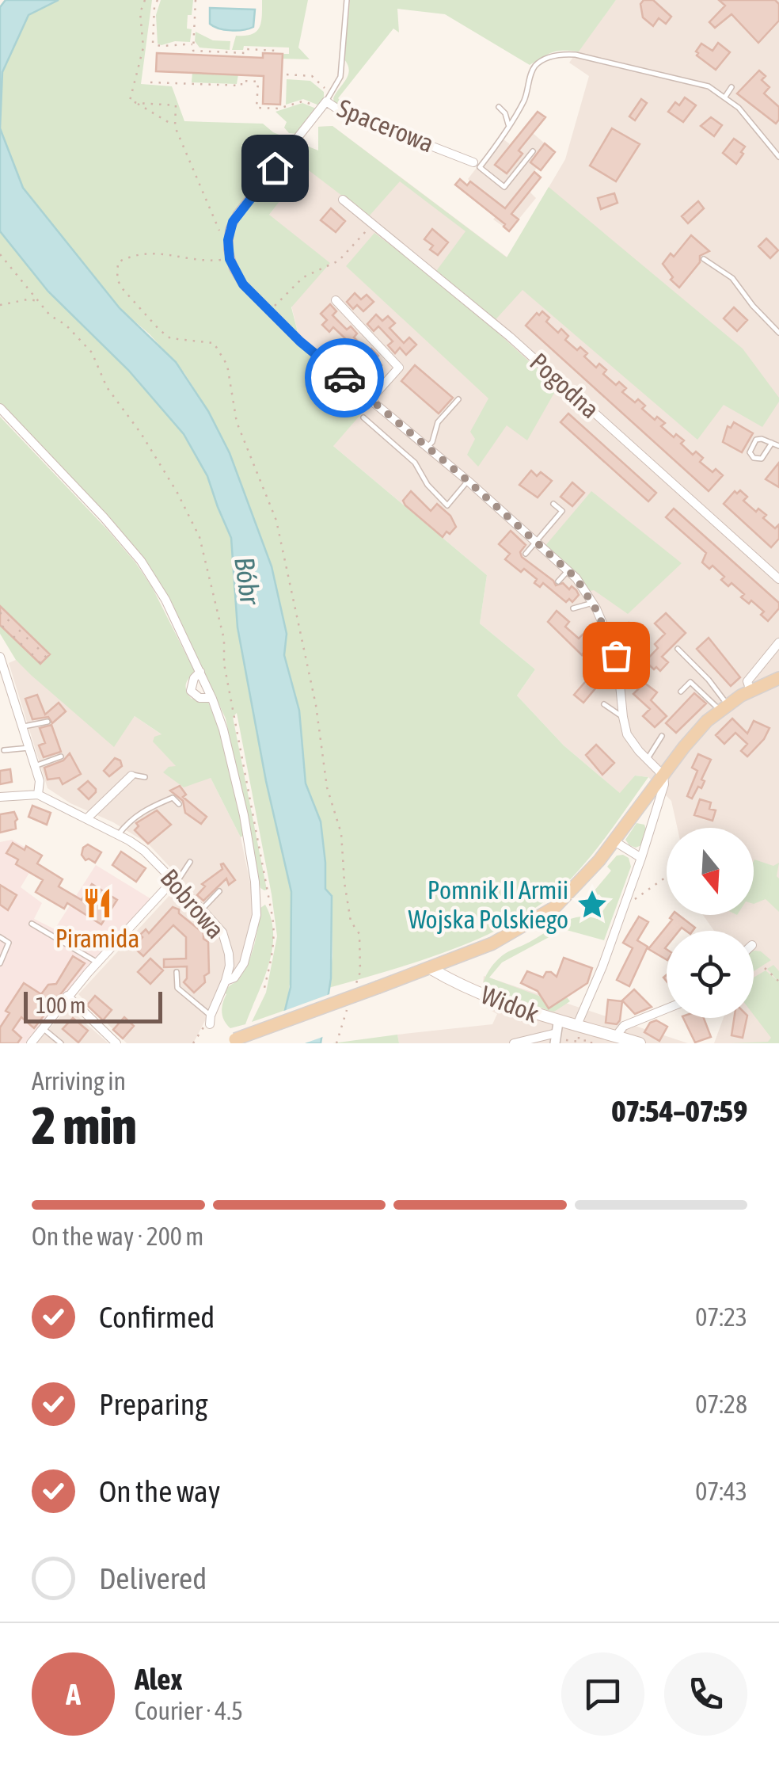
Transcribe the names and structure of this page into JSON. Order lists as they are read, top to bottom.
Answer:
{
  "streets": {
    "main road": ["Widok"],
    "street": ["Spacerowa", "Pogodna", "Bobrowa"]
  },
  "water": ["Bóbr"],
  "places": {
    "restaurant": ["Piramida"],
    "place": ["Pomnik II Armii Wojska Polskiego"]
  },
  "scale_bar": "100 m",
  "north": "bottom",
  "page": {
    "scale": "100 m",
    "heading": ["2 min", "Arriving in", "07:54–07:59"],
    "panel": ["Alex", "Courier · 4.5"],
    "bar": "On the way · 200 m",
    "list": [
      ["Confirmed", "07:23"],
      ["Preparing", "07:28"],
      ["On the way", "07:43"],
      "Delivered"
    ],
    "round": "A"
  }
}
